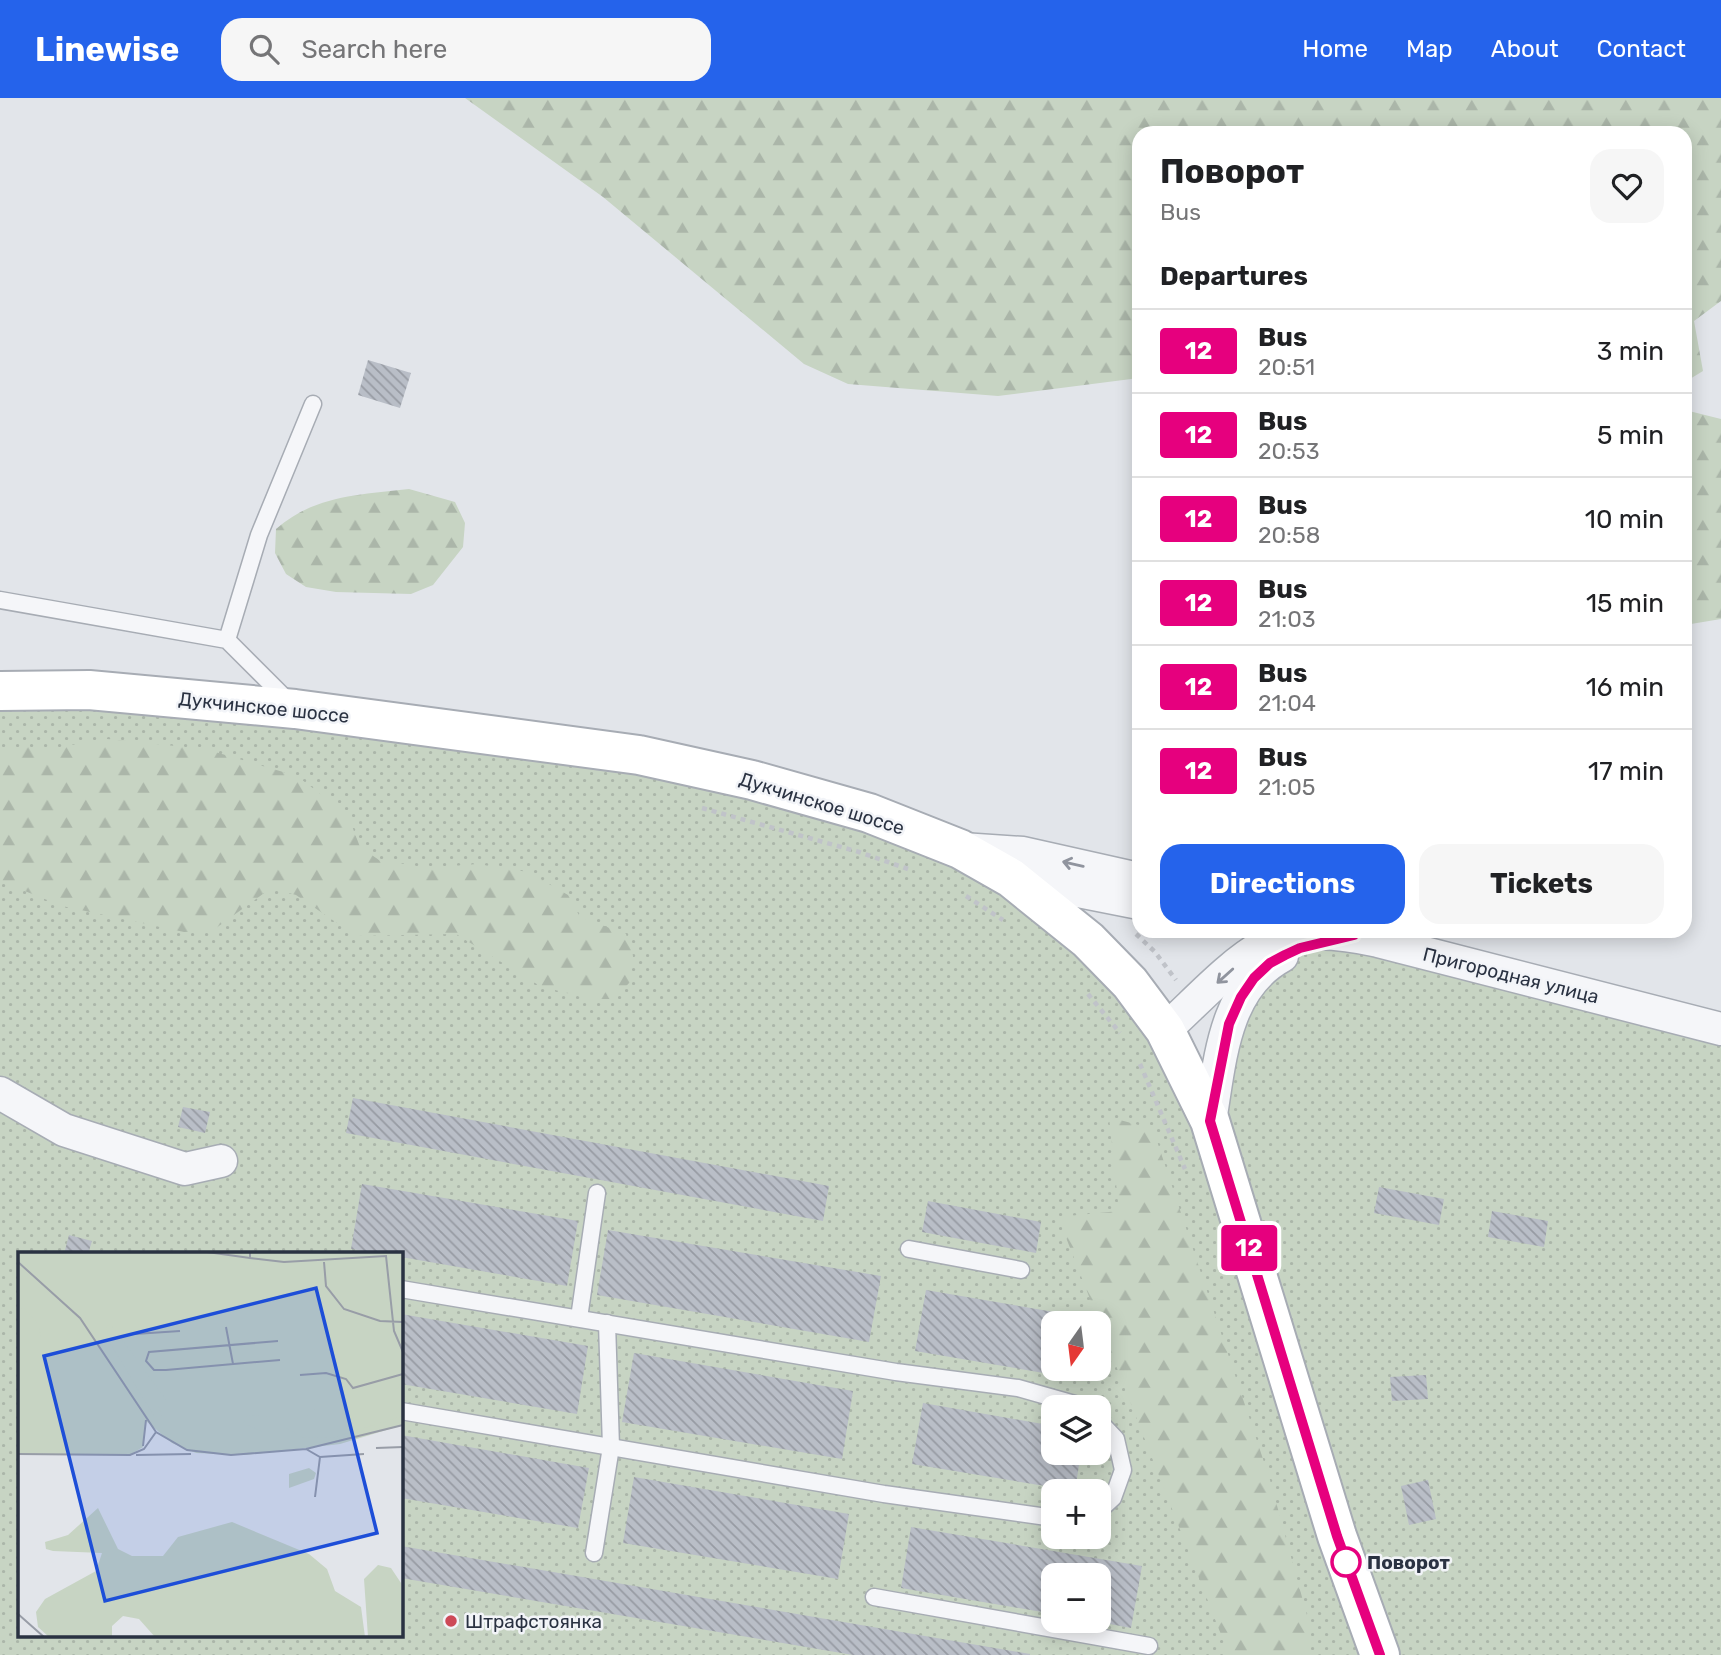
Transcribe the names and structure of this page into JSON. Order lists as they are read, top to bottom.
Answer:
{
  "streets": {
    "street": ["Дукчинское шоссе", "Пригородная улица"]
  },
  "crossings": [
    ["Дукчинское шоссе", "Пригородная улица"]
  ],
  "places": ["Поворот", "Штрафстоянка"],
  "lines": ["bus line 12"],
  "north": "bottom",
  "page": {
    "header": "Linewise",
    "search": "Search here",
    "nav": [
      "Home",
      "Map",
      "About",
      "Contact"
    ],
    "on_map": "12",
    "heading": [
      ["Поворот", "Bus"],
      "Departures"
    ],
    "list": [
      {
        "mark": "12",
        "name": "Bus",
        "note": "20:51",
        "value": "3 min"
      },
      {
        "mark": "12",
        "name": "Bus",
        "note": "20:53",
        "value": "5 min"
      },
      {
        "mark": "12",
        "name": "Bus",
        "note": "20:58",
        "value": "10 min"
      },
      {
        "mark": "12",
        "name": "Bus",
        "note": "21:03",
        "value": "15 min"
      },
      {
        "mark": "12",
        "name": "Bus",
        "note": "21:04",
        "value": "16 min"
      },
      {
        "mark": "12",
        "name": "Bus",
        "note": "21:05",
        "value": "17 min"
      }
    ],
    "buttons": ["Directions", "Tickets"],
    "map_buttons": ["+", "−"]
  }
}
